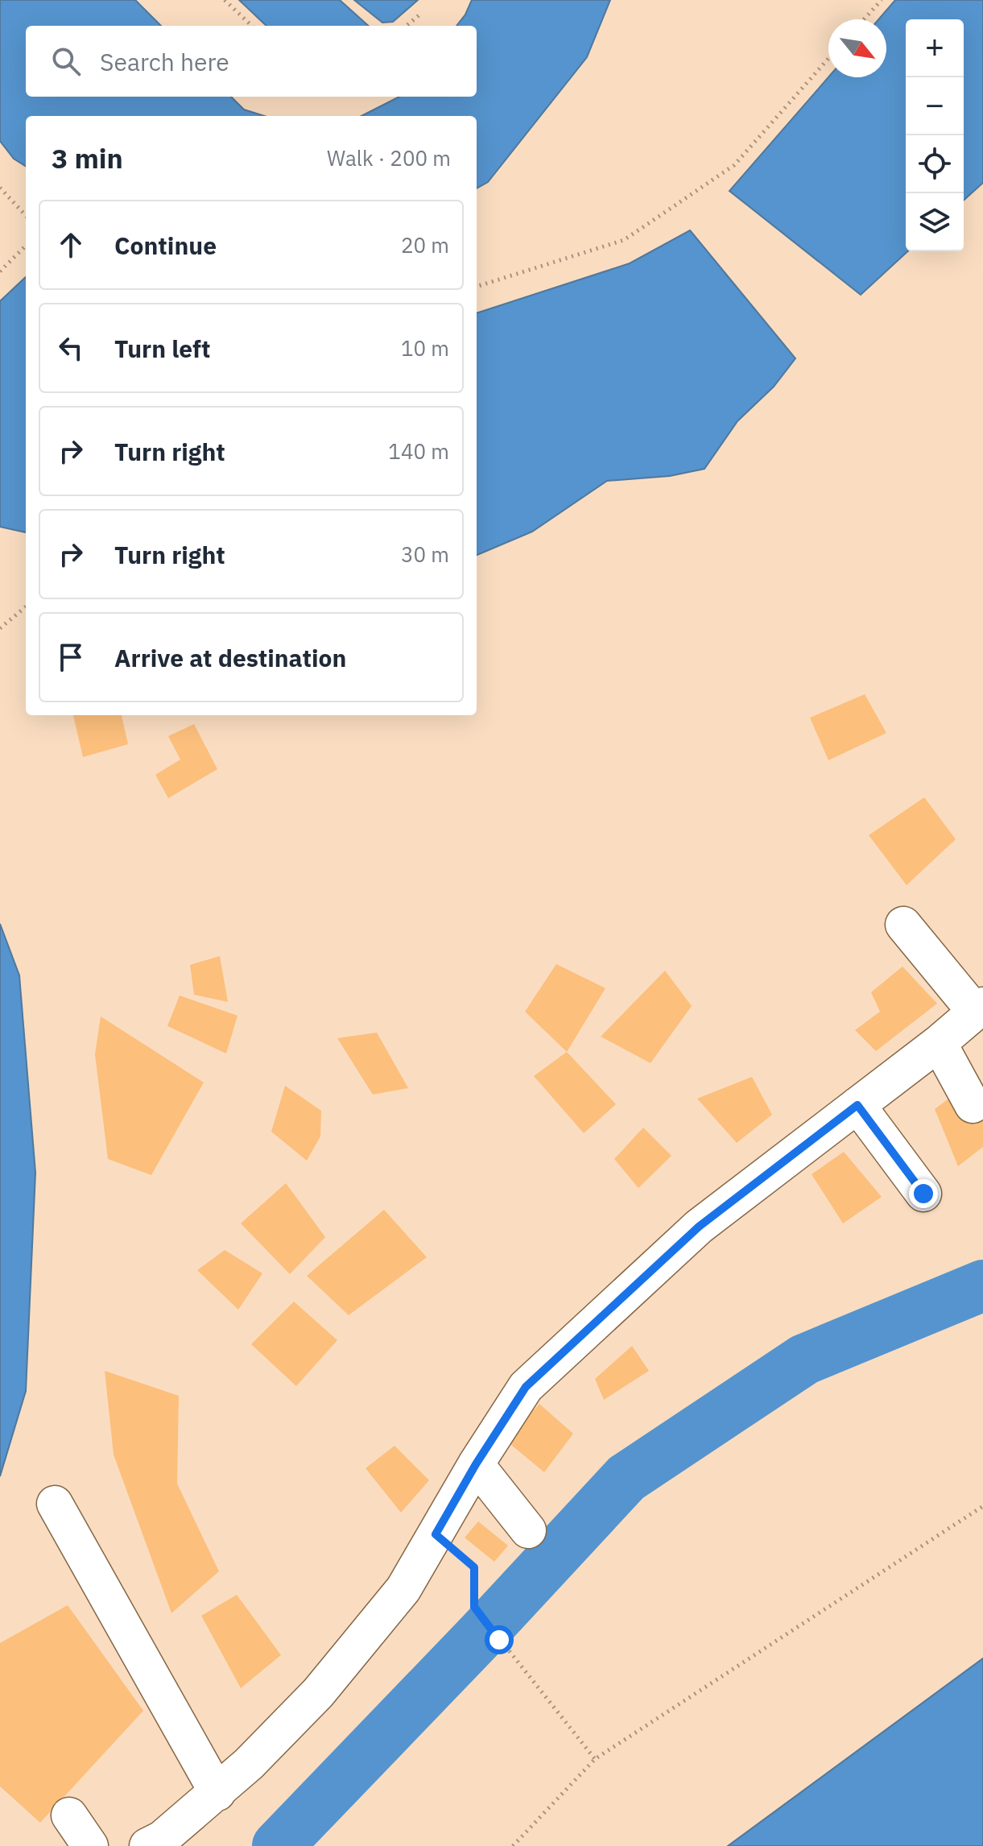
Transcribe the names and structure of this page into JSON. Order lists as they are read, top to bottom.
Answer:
{
  "north": "bottom right",
  "page": {
    "map_buttons": ["+", "−"],
    "search": "Search here",
    "heading": ["3 min", "Walk · 200 m"],
    "list": [
      ["Continue", "20 m"],
      ["Turn left", "10 m"],
      ["Turn right", "140 m"],
      ["Turn right", "30 m"],
      "Arrive at destination"
    ]
  }
}
